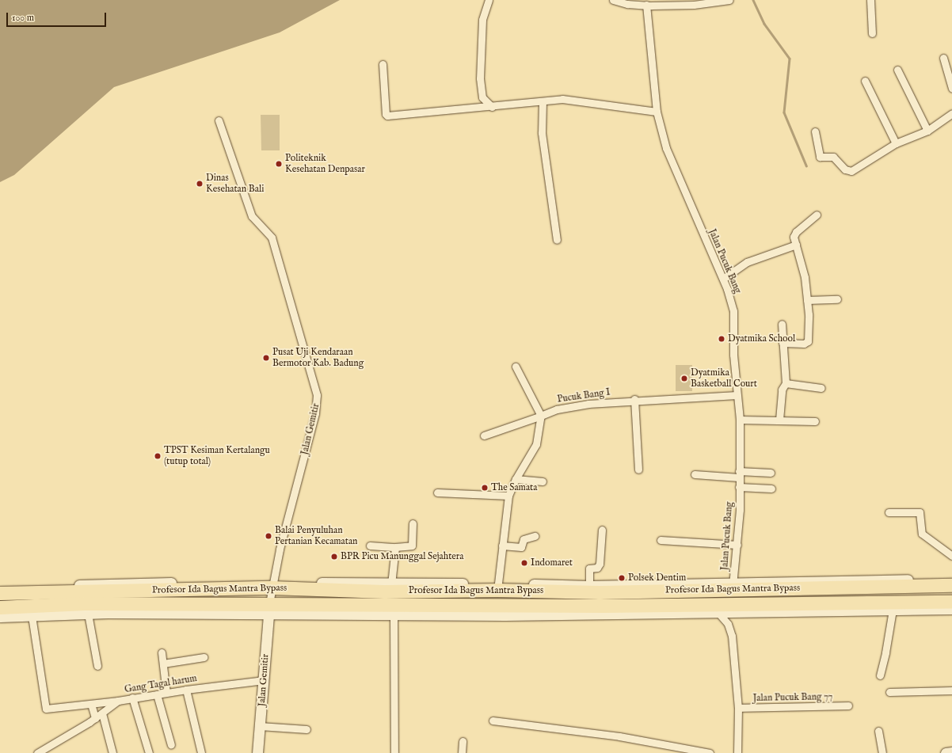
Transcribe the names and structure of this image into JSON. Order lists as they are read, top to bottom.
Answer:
{
  "streets": {
    "highway": ["Profesor Ida Bagus Mantra Bypass"],
    "street": [
      "Jalan Pucuk Bang",
      "Pucuk Bang I",
      "Jalan Gemitir",
      "Gang Tagal harum",
      "Jalan Pucuk Bang 77"
    ]
  },
  "crossings": [
    ["Jalan Pucuk Bang", "Pucuk Bang I"],
    ["Jalan Pucuk Bang", "Profesor Ida Bagus Mantra Bypass"],
    ["Jalan Gemitir", "Profesor Ida Bagus Mantra Bypass"],
    ["Jalan Gemitir", "Gang Tagal harum"]
  ],
  "places": [
    "Politeknik Kesehatan Denpasar",
    "Dinas Kesehatan Bali",
    "Dyatmika School",
    "Pusat Uji Kendaraan Bermotor Kab. Badung",
    "Dyatmika Basketball Court",
    "TPST Kesiman Kertalangu (tutup total)",
    "The Samata",
    "Balai Penyuluhan Pertanian Kecamatan",
    "BPR Picu Manunggal Sejahtera",
    "Indomaret",
    "Polsek Dentim"
  ],
  "scale_bar": "100 m"
}
